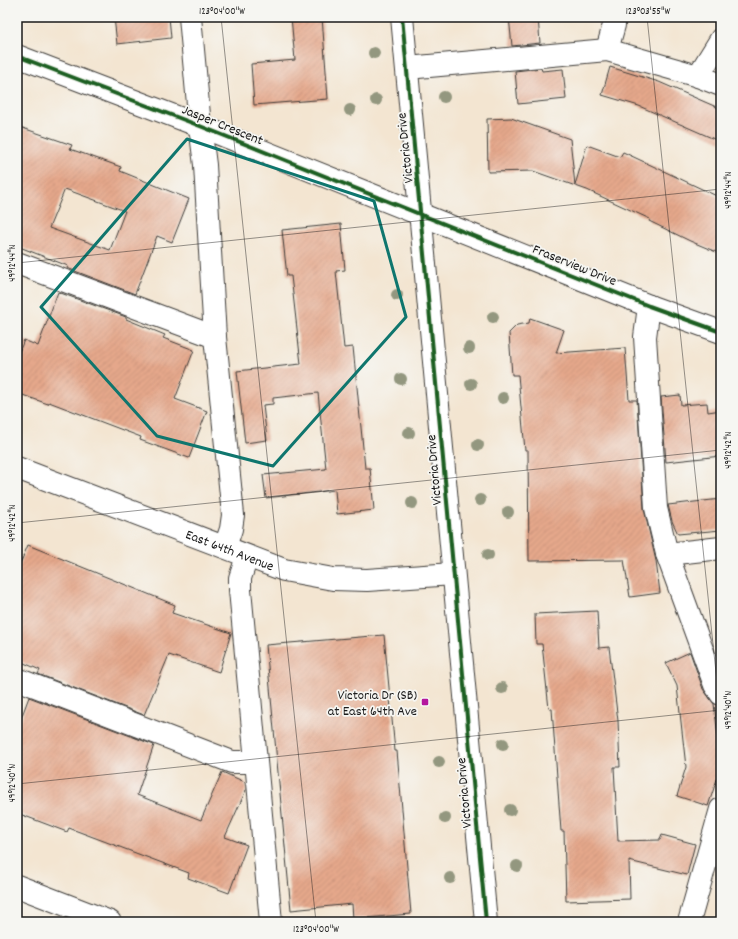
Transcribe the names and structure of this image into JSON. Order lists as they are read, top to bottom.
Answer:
{
  "streets": {
    "street": [
      "Jasper Crescent",
      "Victoria Drive",
      "Fraserview Drive",
      "East 64th Avenue"
    ]
  },
  "crossings": [
    ["Jasper Crescent", "Victoria Drive"],
    ["Jasper Crescent", "Fraserview Drive"],
    ["Victoria Drive", "Fraserview Drive"],
    ["Victoria Drive", "East 64th Avenue"]
  ],
  "places": {
    "transit": ["Victoria Dr (SB) at East 64th Ave"]
  },
  "coordinates": [
    "123°04'00\"W",
    "123°03'55\"W",
    "49°12'44\"N",
    "49°12'42\"N",
    "49°12'40\"N"
  ]
}
